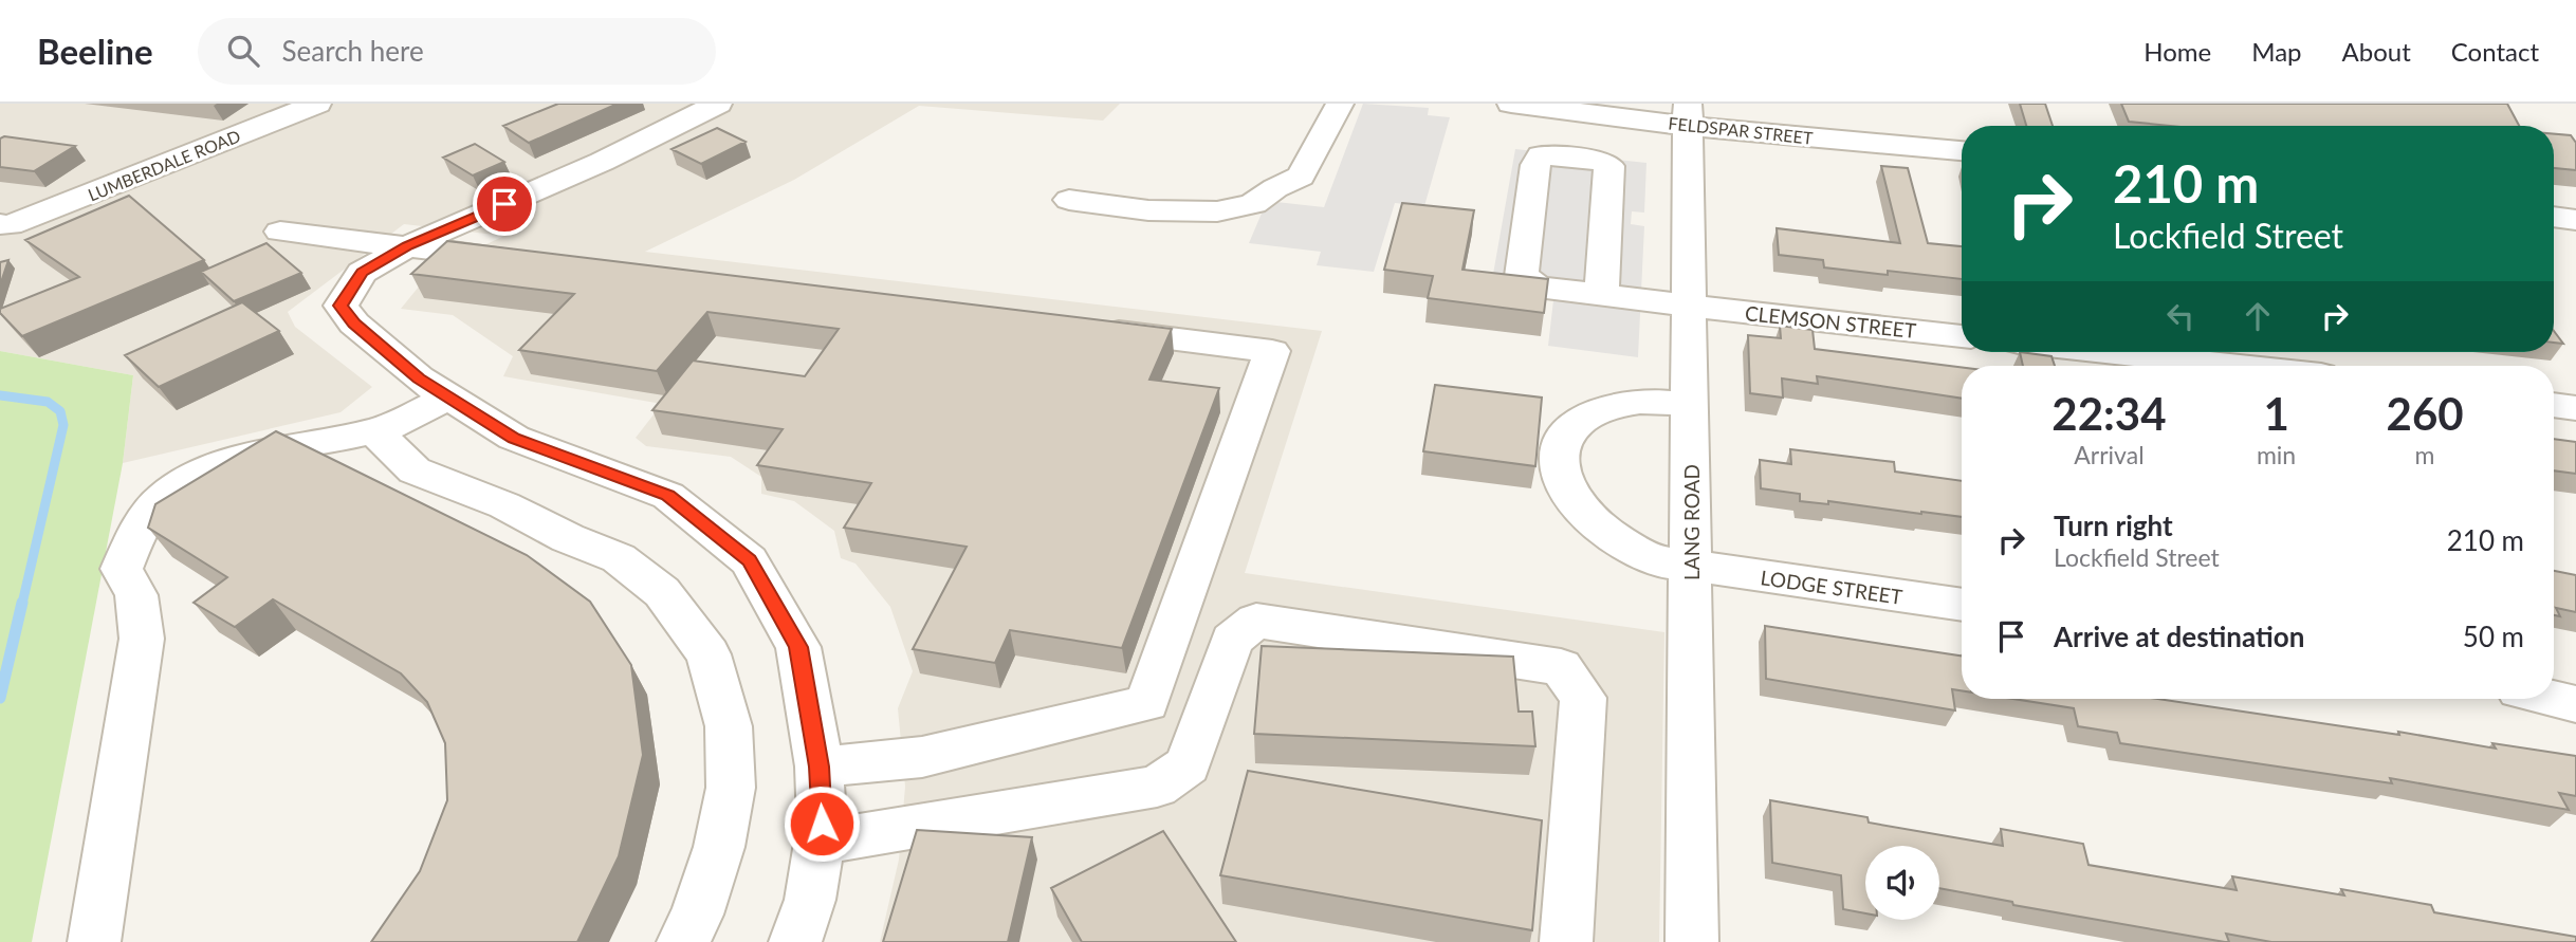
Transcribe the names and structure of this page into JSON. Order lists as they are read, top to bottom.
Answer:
{
  "streets": {
    "street": [
      "FELDSPAR STREET",
      "LUMBERDALE ROAD",
      "CLEMSON STREET",
      "LANG ROAD",
      "LODGE STREET"
    ]
  },
  "crossings": [
    ["FELDSPAR STREET", "LANG ROAD"],
    ["CLEMSON STREET", "LANG ROAD"],
    ["LANG ROAD", "LODGE STREET"]
  ],
  "page": {
    "header": "Beeline",
    "search": "Search here",
    "nav": [
      "Home",
      "Map",
      "About",
      "Contact"
    ],
    "turn": ["210 m", "Lockfield Street"],
    "eta": [
      "22:34",
      "Arrival",
      "1",
      "min",
      "260",
      "m"
    ],
    "list": [
      {
        "name": "Turn right",
        "note": "Lockfield Street",
        "value": "210 m"
      },
      {
        "name": "Arrive at destination",
        "value": "50 m"
      }
    ]
  }
}
